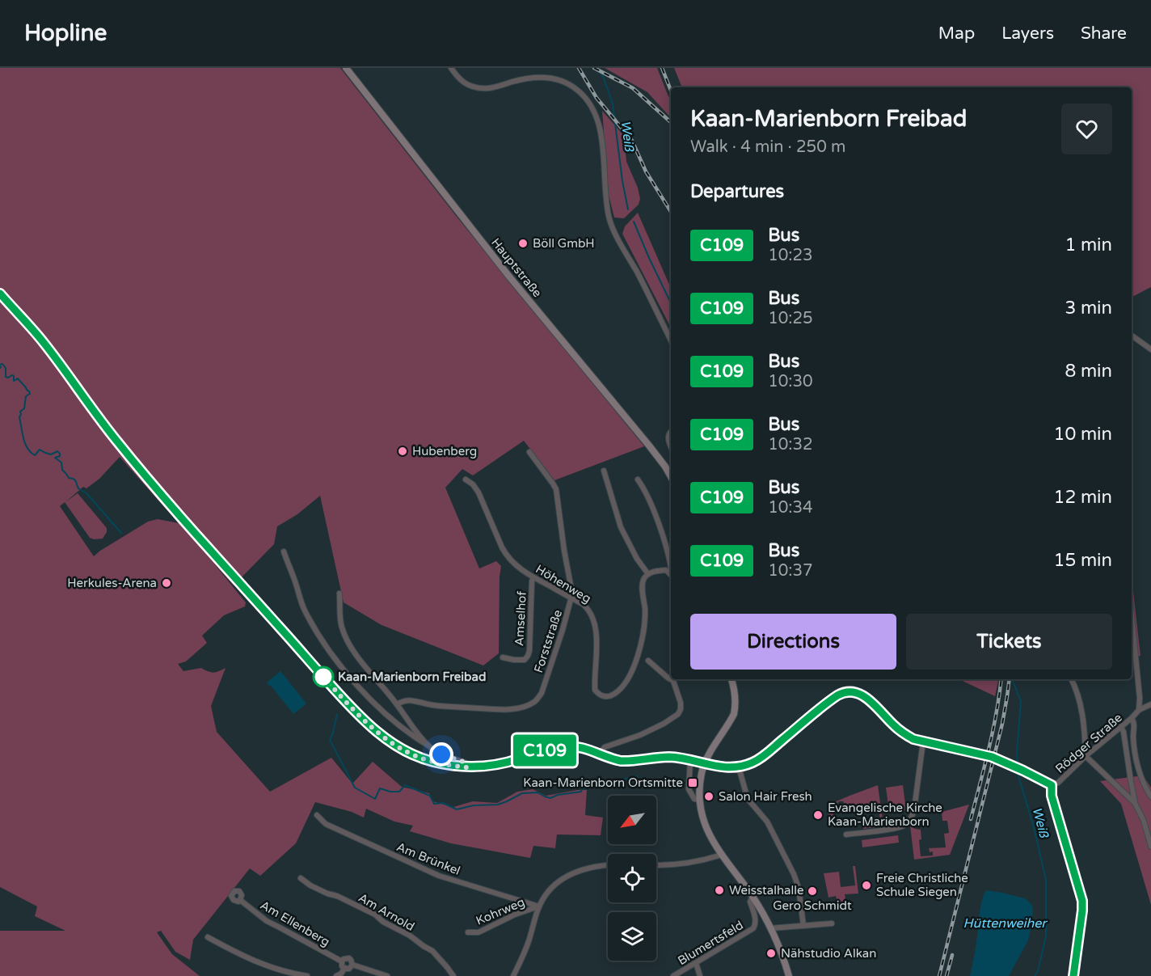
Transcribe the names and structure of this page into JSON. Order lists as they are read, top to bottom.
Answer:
{
  "streets": {
    "street": [
      "Hauptstraße",
      "Höhenweg",
      "Amselhof",
      "Forststraße",
      "Rödger Straße",
      "Am Brünkel",
      "Kohrweg",
      "Am Arnold",
      "Am Ellenberg",
      "Blumertsfeld"
    ]
  },
  "crossings": [
    ["Höhenweg", "Amselhof"],
    ["Höhenweg", "Forststraße"],
    ["Am Brünkel", "Kohrweg"]
  ],
  "water": ["Weiß", "Hüttenweiher"],
  "places": {
    "other": [
      "Böll GmbH",
      "Hubenberg",
      "Herkules-Arena",
      "Kaan-Marienborn Freibad",
      "Salon Hair Fresh",
      "Evangelische Kirche Kaan-Marienborn",
      "Freie Christliche Schule Siegen",
      "Weisstalhalle",
      "Gero Schmidt",
      "Nähstudio Alkan"
    ],
    "transit": ["Kaan-Marienborn Ortsmitte"]
  },
  "lines": ["bus line C109"],
  "north": "bottom left",
  "page": {
    "header": "Hopline",
    "nav": ["Map", "Layers", "Share"],
    "on_map": "C109",
    "heading": [
      ["Kaan-Marienborn Freibad", "Walk · 4 min · 250 m"],
      "Departures"
    ],
    "list": [
      {
        "mark": "C109",
        "name": "Bus",
        "note": "10:23",
        "value": "1 min"
      },
      {
        "mark": "C109",
        "name": "Bus",
        "note": "10:25",
        "value": "3 min"
      },
      {
        "mark": "C109",
        "name": "Bus",
        "note": "10:30",
        "value": "8 min"
      },
      {
        "mark": "C109",
        "name": "Bus",
        "note": "10:32",
        "value": "10 min"
      },
      {
        "mark": "C109",
        "name": "Bus",
        "note": "10:34",
        "value": "12 min"
      },
      {
        "mark": "C109",
        "name": "Bus",
        "note": "10:37",
        "value": "15 min"
      }
    ],
    "buttons": ["Directions", "Tickets"]
  }
}
